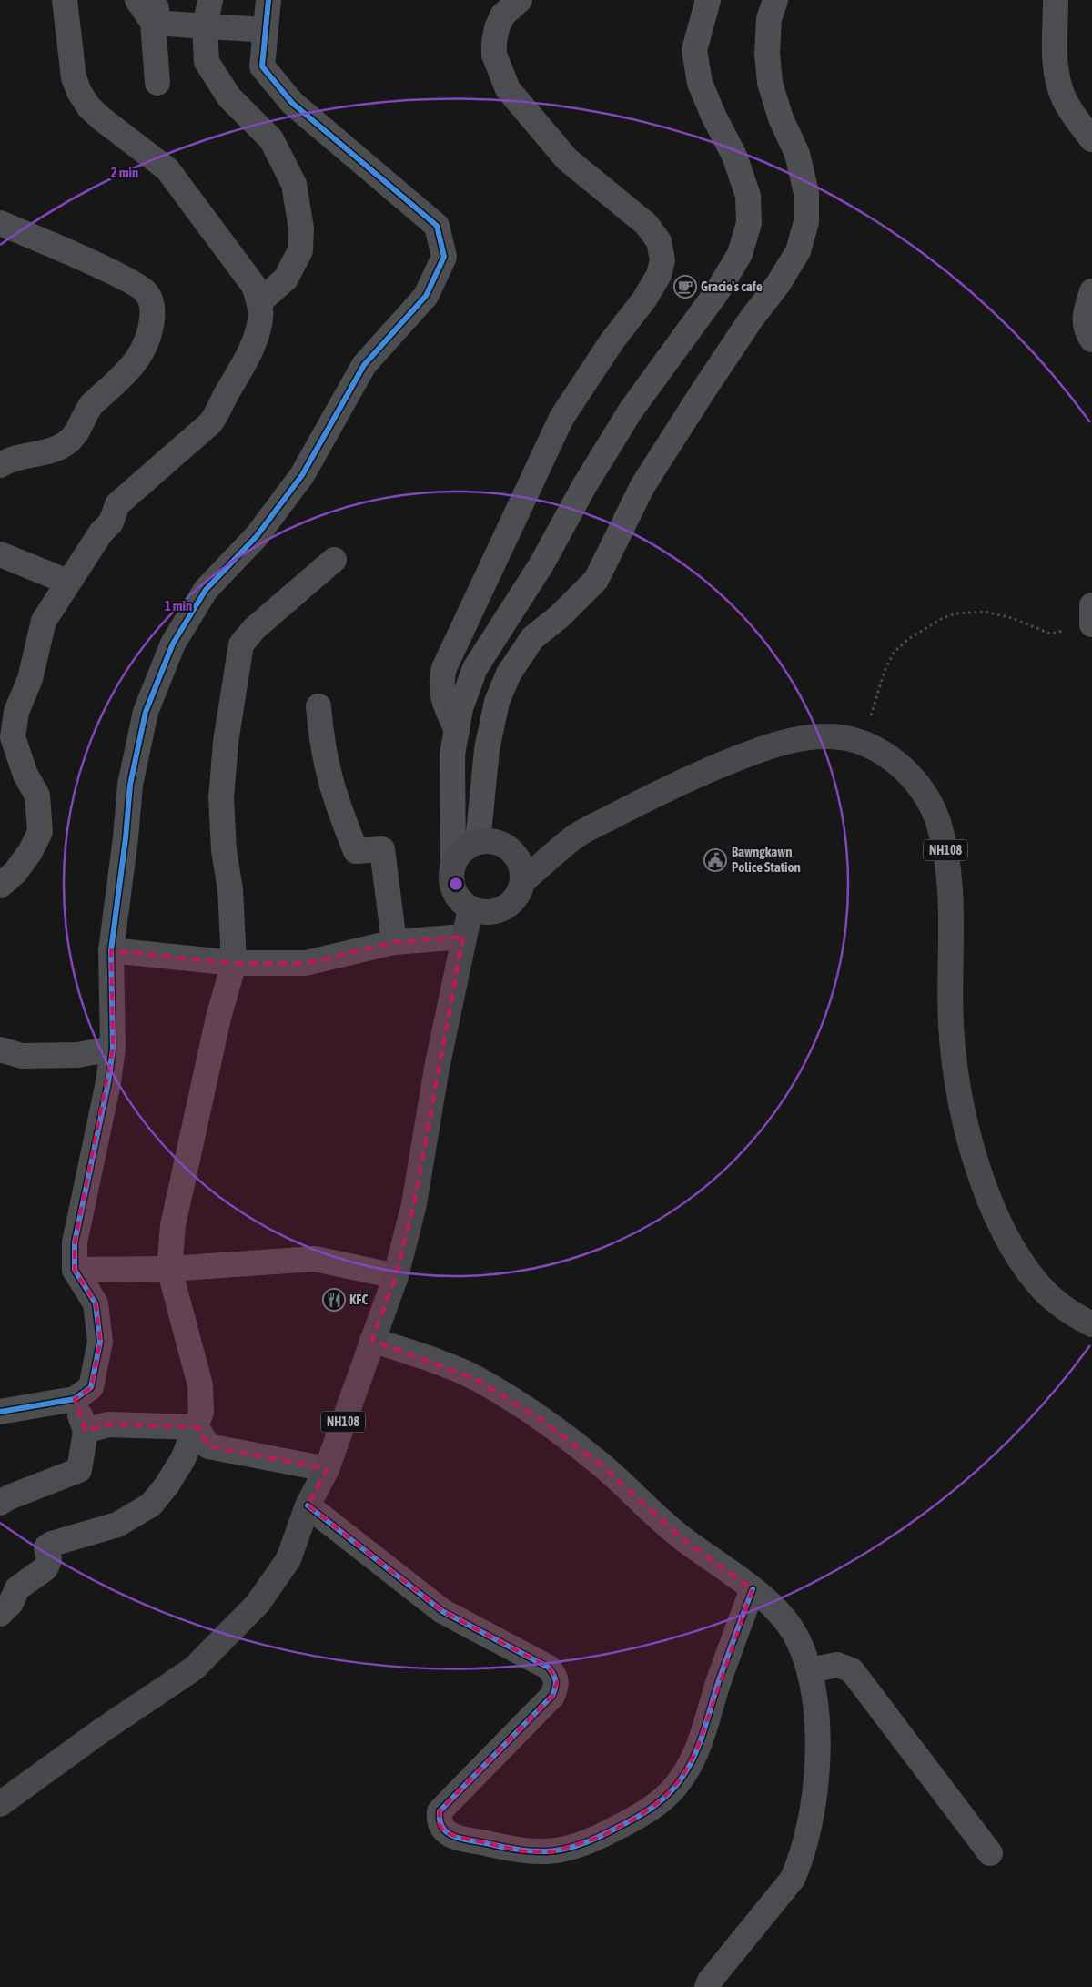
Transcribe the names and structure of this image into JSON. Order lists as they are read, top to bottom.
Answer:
{
  "streets": {
    "highway": ["NH108"]
  },
  "places": {
    "cafe": ["Gracie's cafe"],
    "public building": ["Bawngkawn Police Station"],
    "restaurant": ["KFC"]
  },
  "rings": ["2 min", "1 min"]
}
